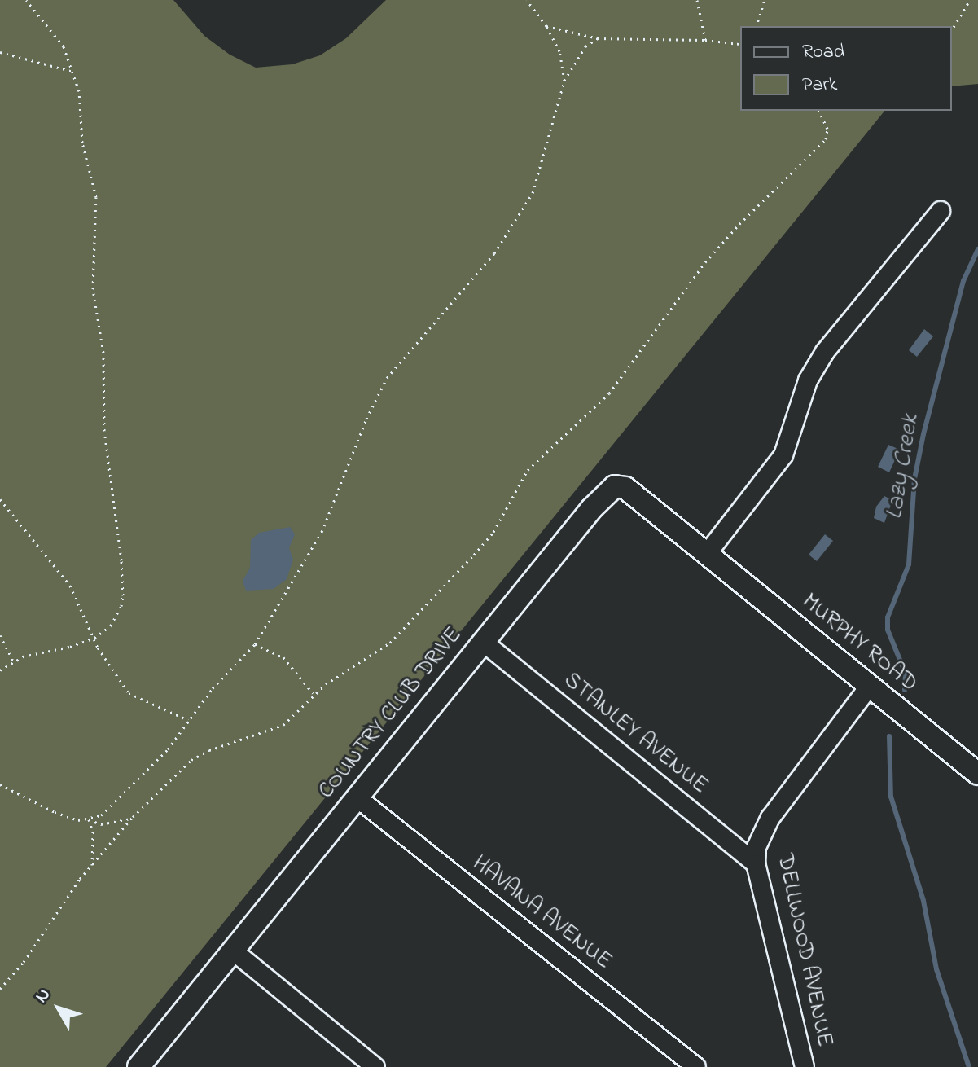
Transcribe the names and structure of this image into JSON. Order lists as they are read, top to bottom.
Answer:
{
  "streets": {
    "street": [
      "MURPHY ROAD",
      "COUNTRY CLUB DRIVE",
      "STANLEY AVENUE",
      "HAVANA AVENUE",
      "DELLWOOD AVENUE"
    ]
  },
  "crossings": [
    ["MURPHY ROAD", "COUNTRY CLUB DRIVE"],
    ["MURPHY ROAD", "DELLWOOD AVENUE"],
    ["COUNTRY CLUB DRIVE", "STANLEY AVENUE"],
    ["COUNTRY CLUB DRIVE", "HAVANA AVENUE"],
    ["STANLEY AVENUE", "DELLWOOD AVENUE"]
  ],
  "water": ["Lazy Creek"],
  "legend": ["Road", "Park"],
  "north": "top left"
}
